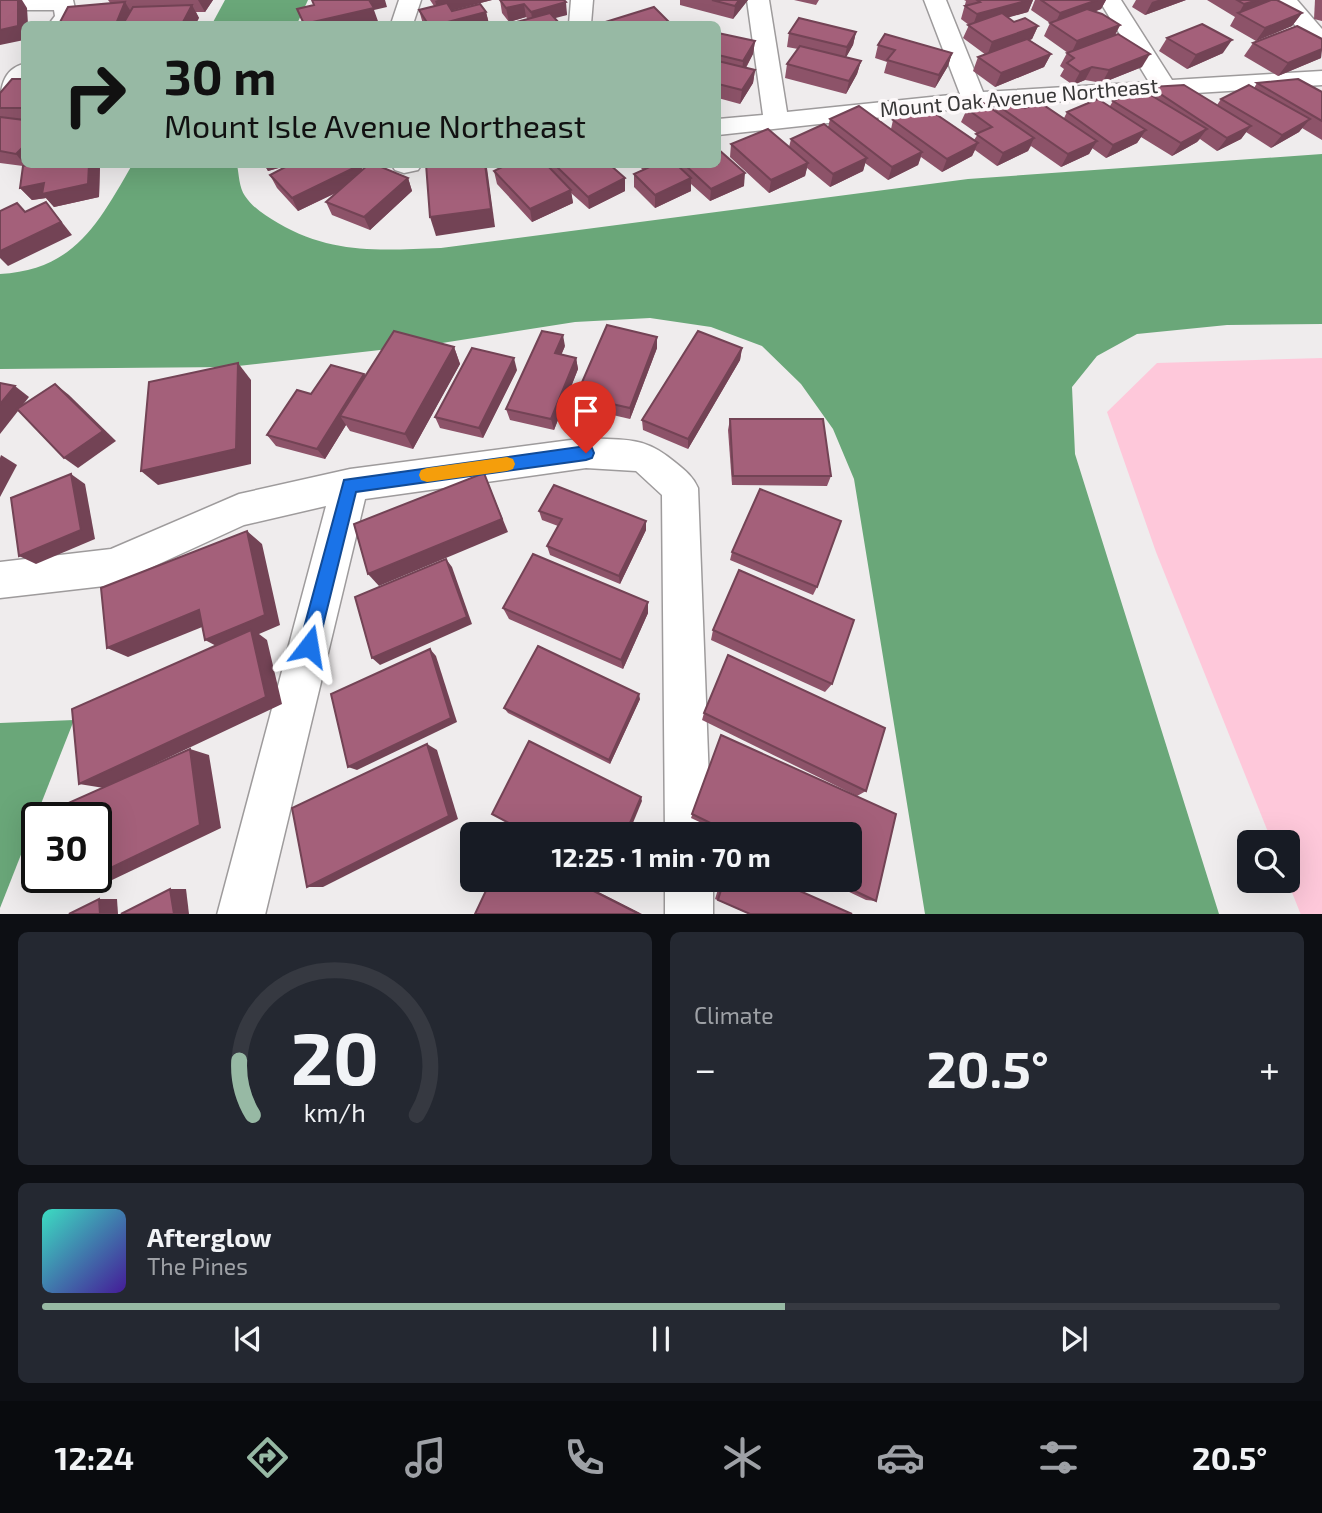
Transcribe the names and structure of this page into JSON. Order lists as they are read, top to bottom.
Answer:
{
  "streets": {
    "street": ["Mount Oak Avenue Northeast"]
  },
  "page": {
    "turn": ["30 m", "Mount Isle Avenue Northeast"],
    "limit": "30",
    "trip": "12:25 · 1 min · 70 m",
    "tile": "Climate",
    "heat": ["−", "20.5°", "+"],
    "song": ["Afterglow", "The Pines"],
    "tabs": ["12:24", "20.5°"],
    "gauge": ["20", "km/h"]
  }
}
